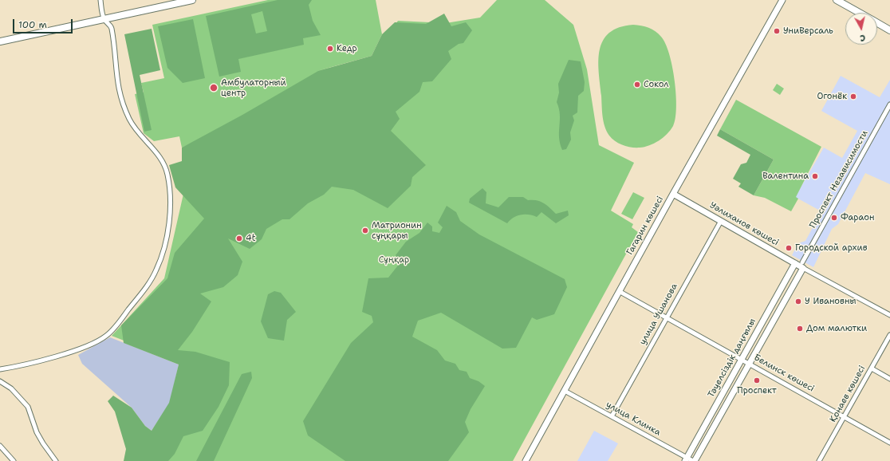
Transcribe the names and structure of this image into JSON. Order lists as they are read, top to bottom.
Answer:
{
  "streets": {
    "street": [
      "Проспект Независимости",
      "Уәлиханов көшесі",
      "Гагарин көшесі",
      "улица Ушанова",
      "Тәуелсіздік даңғылы",
      "Белинск көшесі",
      "Қонаев көшесі",
      "улица Клинка"
    ]
  },
  "crossings": [
    ["Проспект Независимости", "Уәлиханов көшесі"],
    ["Проспект Независимости", "Тәуелсіздік даңғылы"],
    ["Уәлиханов көшесі", "Гагарин көшесі"],
    ["Уәлиханов көшесі", "улица Ушанова"],
    ["Уәлиханов көшесі", "Тәуелсіздік даңғылы"],
    ["Гагарин көшесі", "Белинск көшесі"],
    ["Гагарин көшесі", "улица Клинка"],
    ["улица Ушанова", "Белинск көшесі"],
    ["улица Ушанова", "улица Клинка"],
    ["Тәуелсіздік даңғылы", "Белинск көшесі"],
    ["Тәуелсіздік даңғылы", "улица Клинка"],
    ["Белинск көшесі", "Қонаев көшесі"]
  ],
  "parks": ["Сұңқар"],
  "places": [
    "УниВерсаль",
    "Кедр",
    "Сокол",
    "Амбулаторный центр",
    "Огонёк",
    "Валентина",
    "Фараон",
    "Матрионин сұңқары",
    "4t",
    "Городской архив",
    "У Ивановны",
    "Дом малютки",
    "Проспект"
  ],
  "scale_bar": "100 m",
  "north": "bottom"
}
